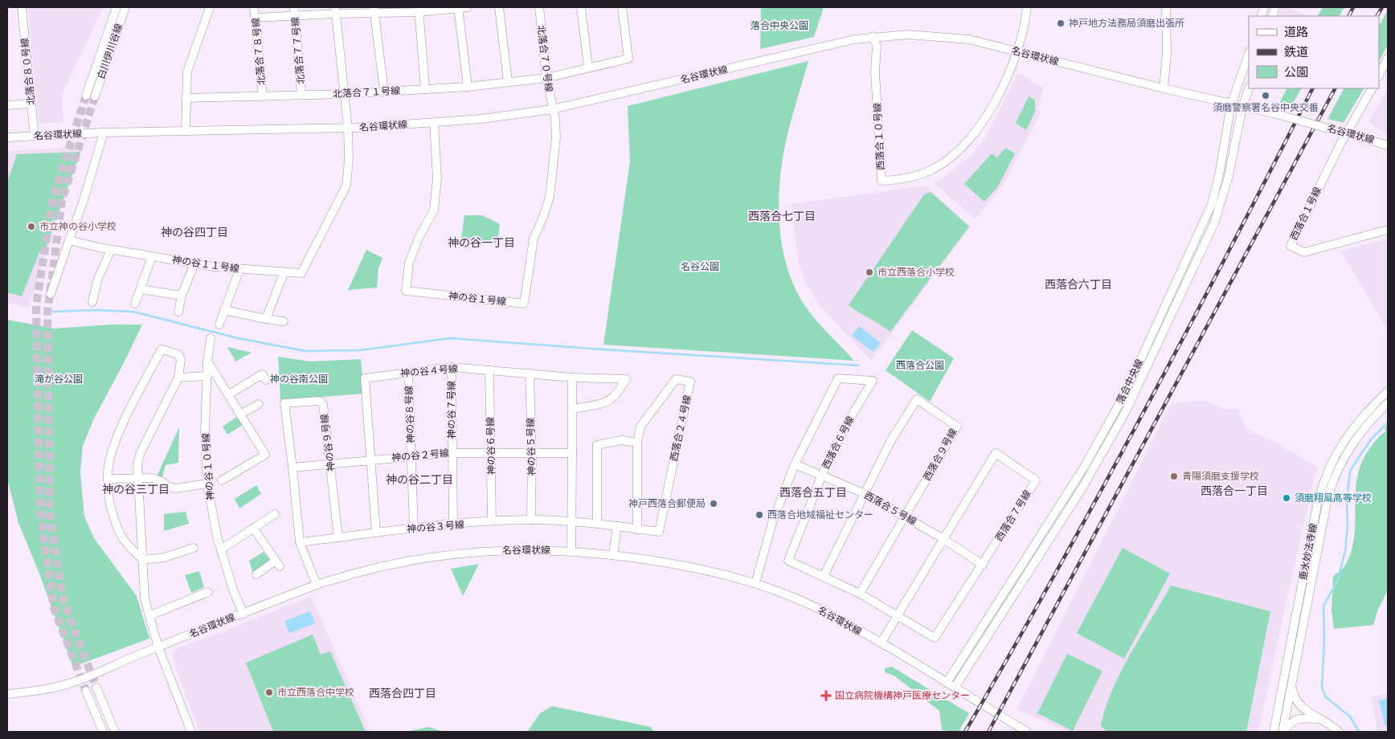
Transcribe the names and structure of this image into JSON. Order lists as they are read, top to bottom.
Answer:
{
  "streets": {
    "street": [
      "北落合７７号線",
      "白川伊川谷線",
      "北落合７８号線",
      "名谷環状線",
      "北落合７０号線",
      "北落合８０号線",
      "北落合７１号線",
      "西落合１０号線",
      "西落合１号線",
      "神の谷１１号線",
      "神の谷１号線",
      "神の谷４号線",
      "落合中央線",
      "神の谷７号線",
      "神の谷８号線",
      "西落合２４号線",
      "神の谷９号線",
      "西落合６号線",
      "神の谷６号線",
      "神の谷５号線",
      "西落合９号線",
      "神の谷２号線",
      "神の谷１０号線",
      "西落合５号線",
      "西落合７号線",
      "神の谷３号線",
      "垂水妙法寺線"
    ]
  },
  "crossings": [
    ["北落合７７号線", "北落合７１号線"],
    ["北落合７８号線", "北落合７１号線"],
    ["名谷環状線", "北落合７０号線"],
    ["名谷環状線", "北落合８０号線"],
    ["名谷環状線", "西落合１０号線"],
    ["名谷環状線", "西落合１号線"],
    ["名谷環状線", "神の谷１１号線"],
    ["名谷環状線", "神の谷１号線"],
    ["名谷環状線", "落合中央線"],
    ["名谷環状線", "神の谷１０号線"],
    ["北落合７０号線", "北落合７１号線"],
    ["北落合７０号線", "神の谷１号線"],
    ["神の谷４号線", "神の谷７号線"],
    ["神の谷４号線", "神の谷８号線"],
    ["神の谷４号線", "神の谷６号線"],
    ["神の谷４号線", "神の谷５号線"],
    ["神の谷４号線", "神の谷２号線"],
    ["神の谷４号線", "神の谷３号線"],
    ["神の谷７号線", "神の谷２号線"],
    ["神の谷７号線", "神の谷３号線"],
    ["神の谷８号線", "神の谷２号線"],
    ["神の谷８号線", "神の谷３号線"],
    ["西落合２４号線", "神の谷３号線"],
    ["神の谷９号線", "神の谷２号線"],
    ["神の谷９号線", "神の谷３号線"],
    ["西落合６号線", "西落合９号線"],
    ["西落合６号線", "西落合５号線"],
    ["西落合６号線", "西落合７号線"],
    ["神の谷６号線", "神の谷２号線"],
    ["神の谷６号線", "神の谷３号線"],
    ["神の谷５号線", "神の谷２号線"],
    ["神の谷５号線", "神の谷３号線"],
    ["西落合９号線", "西落合５号線"],
    ["西落合５号線", "西落合７号線"]
  ],
  "districts": [
    "西落合七丁目",
    "神の谷四丁目",
    "神の谷一丁目",
    "西落合六丁目",
    "神の谷二丁目",
    "神の谷三丁目",
    "西落合一丁目",
    "西落合五丁目",
    "西落合四丁目"
  ],
  "parks": [
    "落合中央公園",
    "名谷公園",
    "西落合公園",
    "滝が谷公園",
    "神の谷南公園"
  ],
  "places": {
    "other": [
      "神戸地方法務局須磨出張所",
      "須磨警察署名谷中央交番",
      "市立神の谷小学校",
      "市立西落合小学校",
      "青陽須磨支援学校",
      "須磨翔風高等学校",
      "神戸西落合郵便局",
      "西落合地域福祉センター",
      "市立西落合中学校"
    ],
    "health": ["国立病院機構神戸医療センター"]
  },
  "legend": ["道路", "鉄道", "公園"]
}
